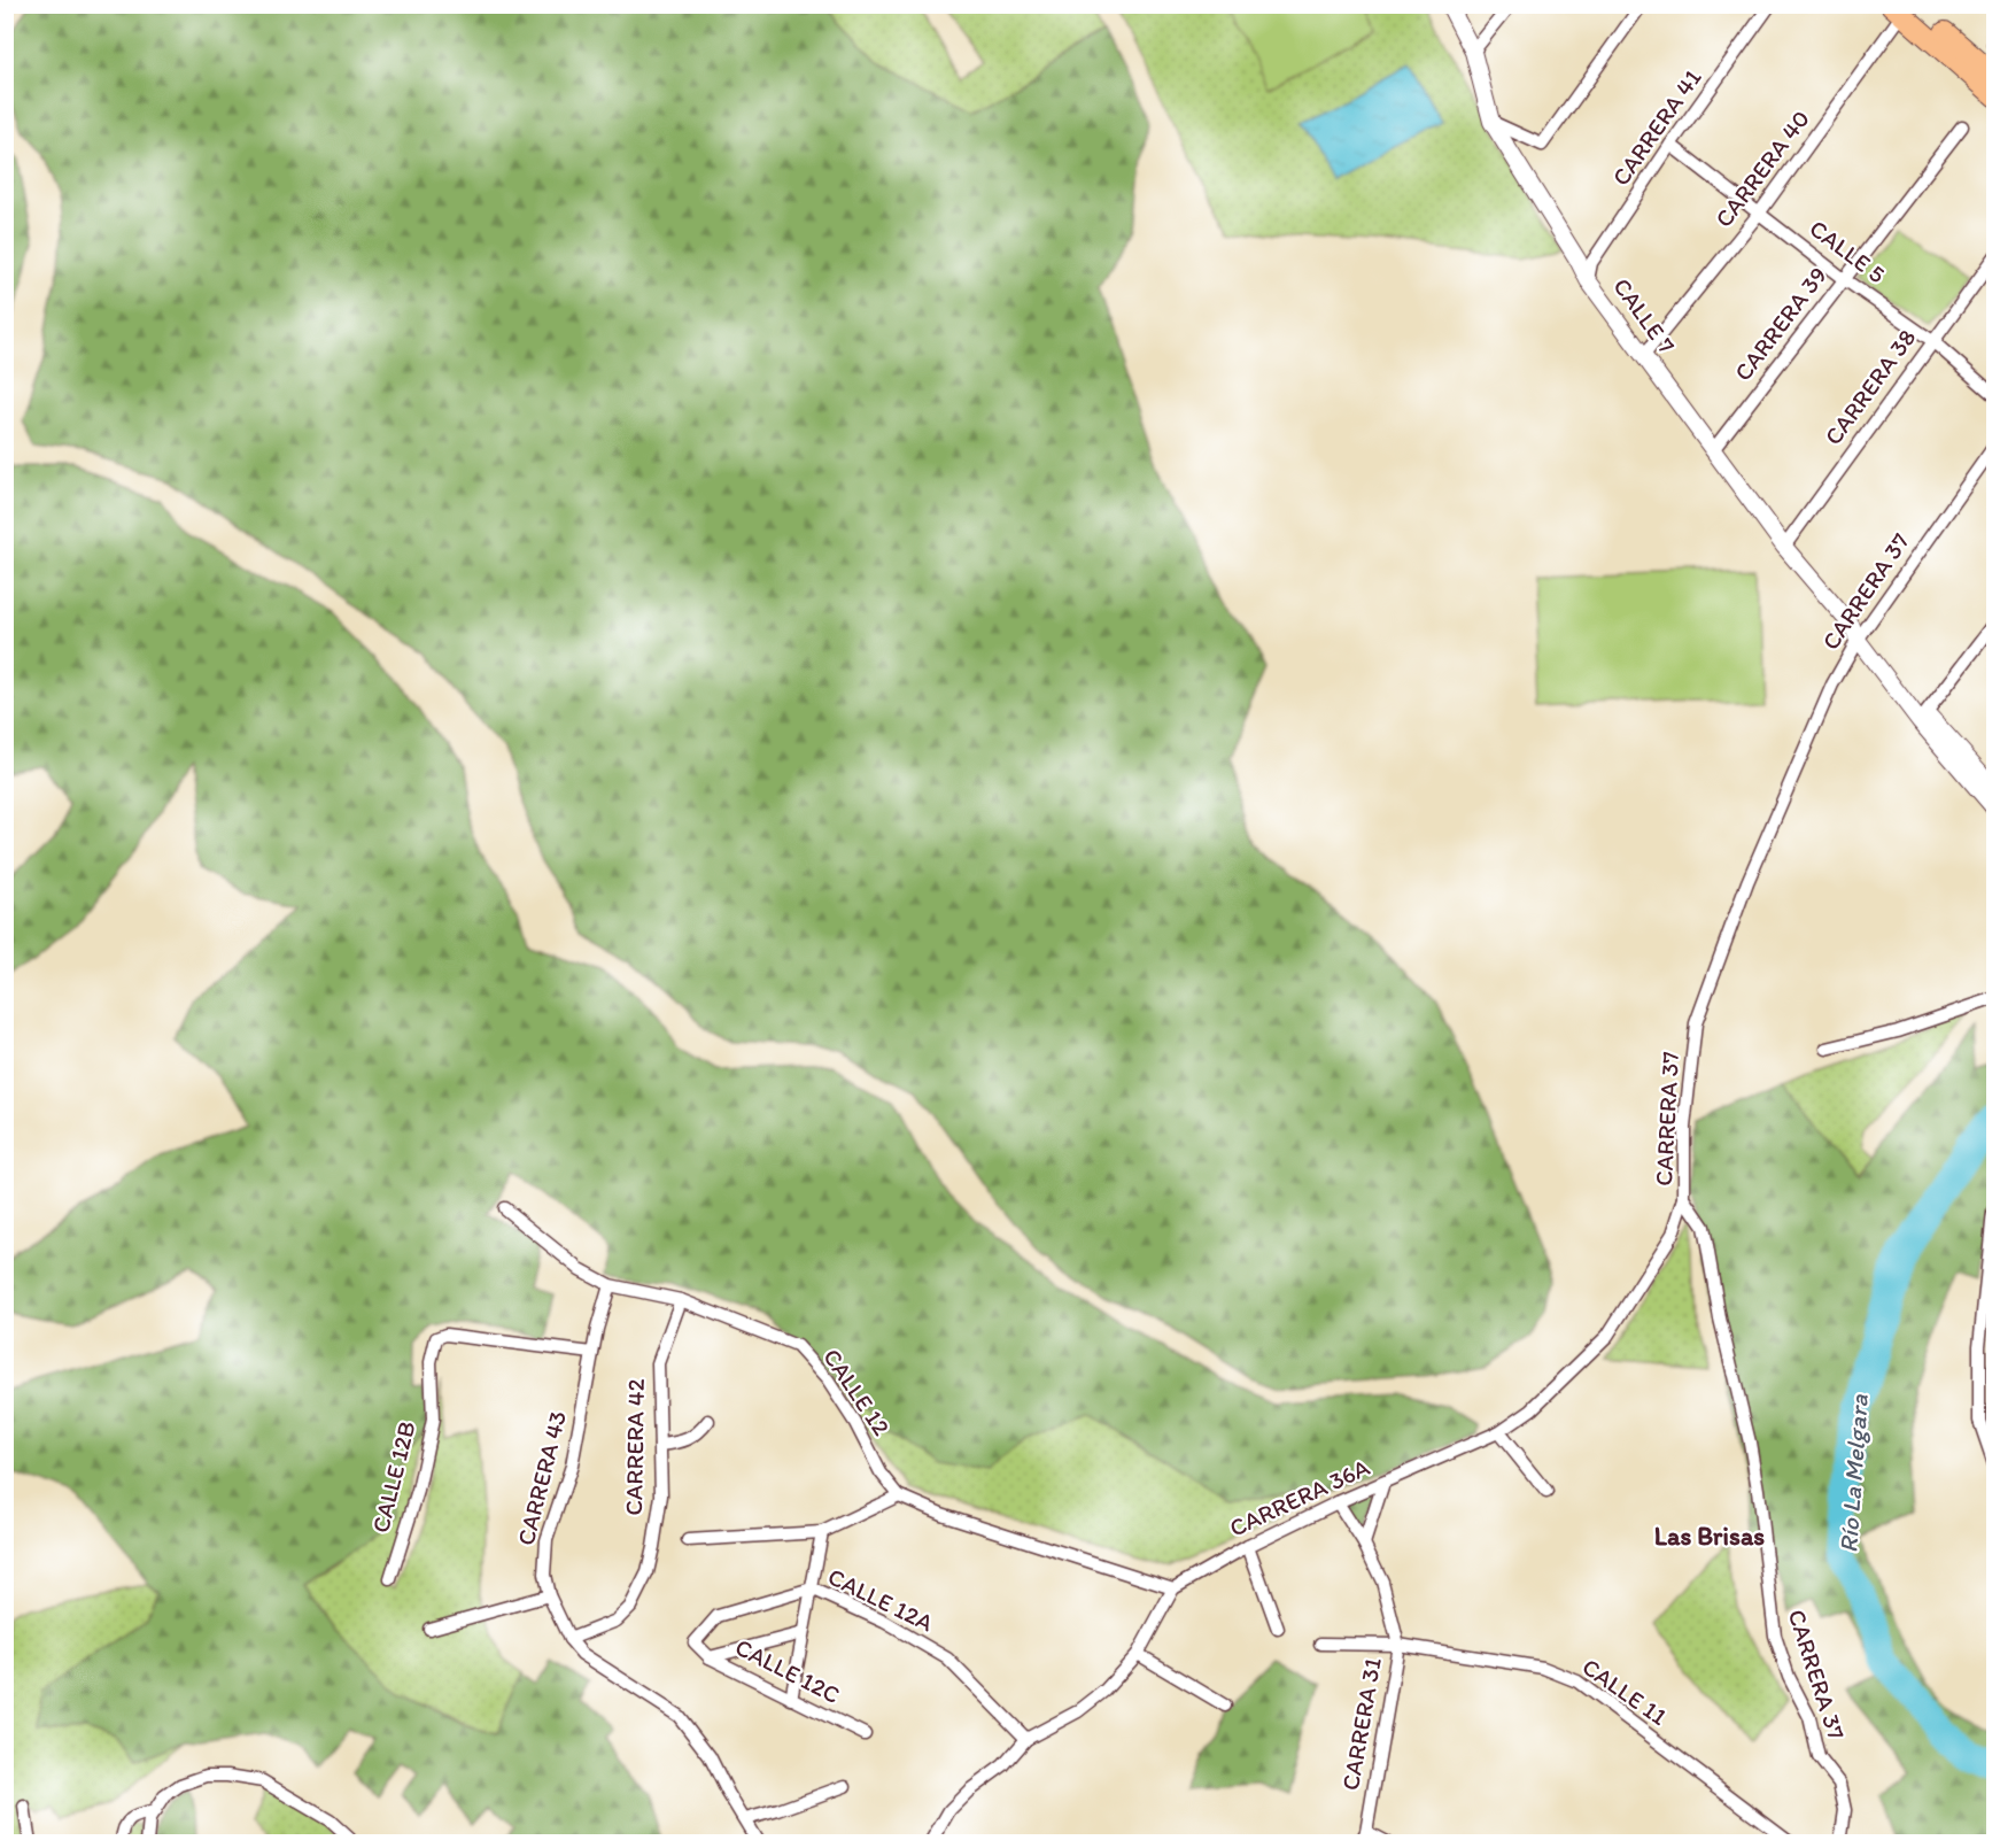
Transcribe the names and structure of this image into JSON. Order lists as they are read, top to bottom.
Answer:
{
  "streets": {
    "street": [
      "CARRERA 41",
      "CARRERA 40",
      "CALLE 5",
      "CALLE 7",
      "CARRERA 39",
      "CARRERA 38",
      "CARRERA 37",
      "CALLE 12",
      "CARRERA 42",
      "CALLE 12B",
      "CARRERA 43",
      "CARRERA 36A",
      "CALLE 12A",
      "CALLE 12C",
      "CALLE 11",
      "CARRERA 31"
    ]
  },
  "crossings": [
    ["CARRERA 41", "CALLE 5"],
    ["CARRERA 41", "CALLE 7"],
    ["CARRERA 40", "CALLE 5"],
    ["CARRERA 40", "CALLE 7"],
    ["CALLE 5", "CARRERA 39"],
    ["CALLE 5", "CARRERA 38"],
    ["CALLE 7", "CARRERA 39"],
    ["CALLE 7", "CARRERA 38"],
    ["CALLE 7", "CARRERA 37"],
    ["CARRERA 37", "CARRERA 36A"],
    ["CALLE 12", "CARRERA 42"],
    ["CALLE 12", "CARRERA 43"],
    ["CALLE 12", "CARRERA 36A"],
    ["CARRERA 42", "CARRERA 43"],
    ["CALLE 12B", "CARRERA 43"],
    ["CARRERA 36A", "CARRERA 31"],
    ["CALLE 12A", "CALLE 12C"],
    ["CALLE 11", "CARRERA 31"]
  ],
  "districts": ["Las Brisas"],
  "water": ["Río La Melgara"]
}
